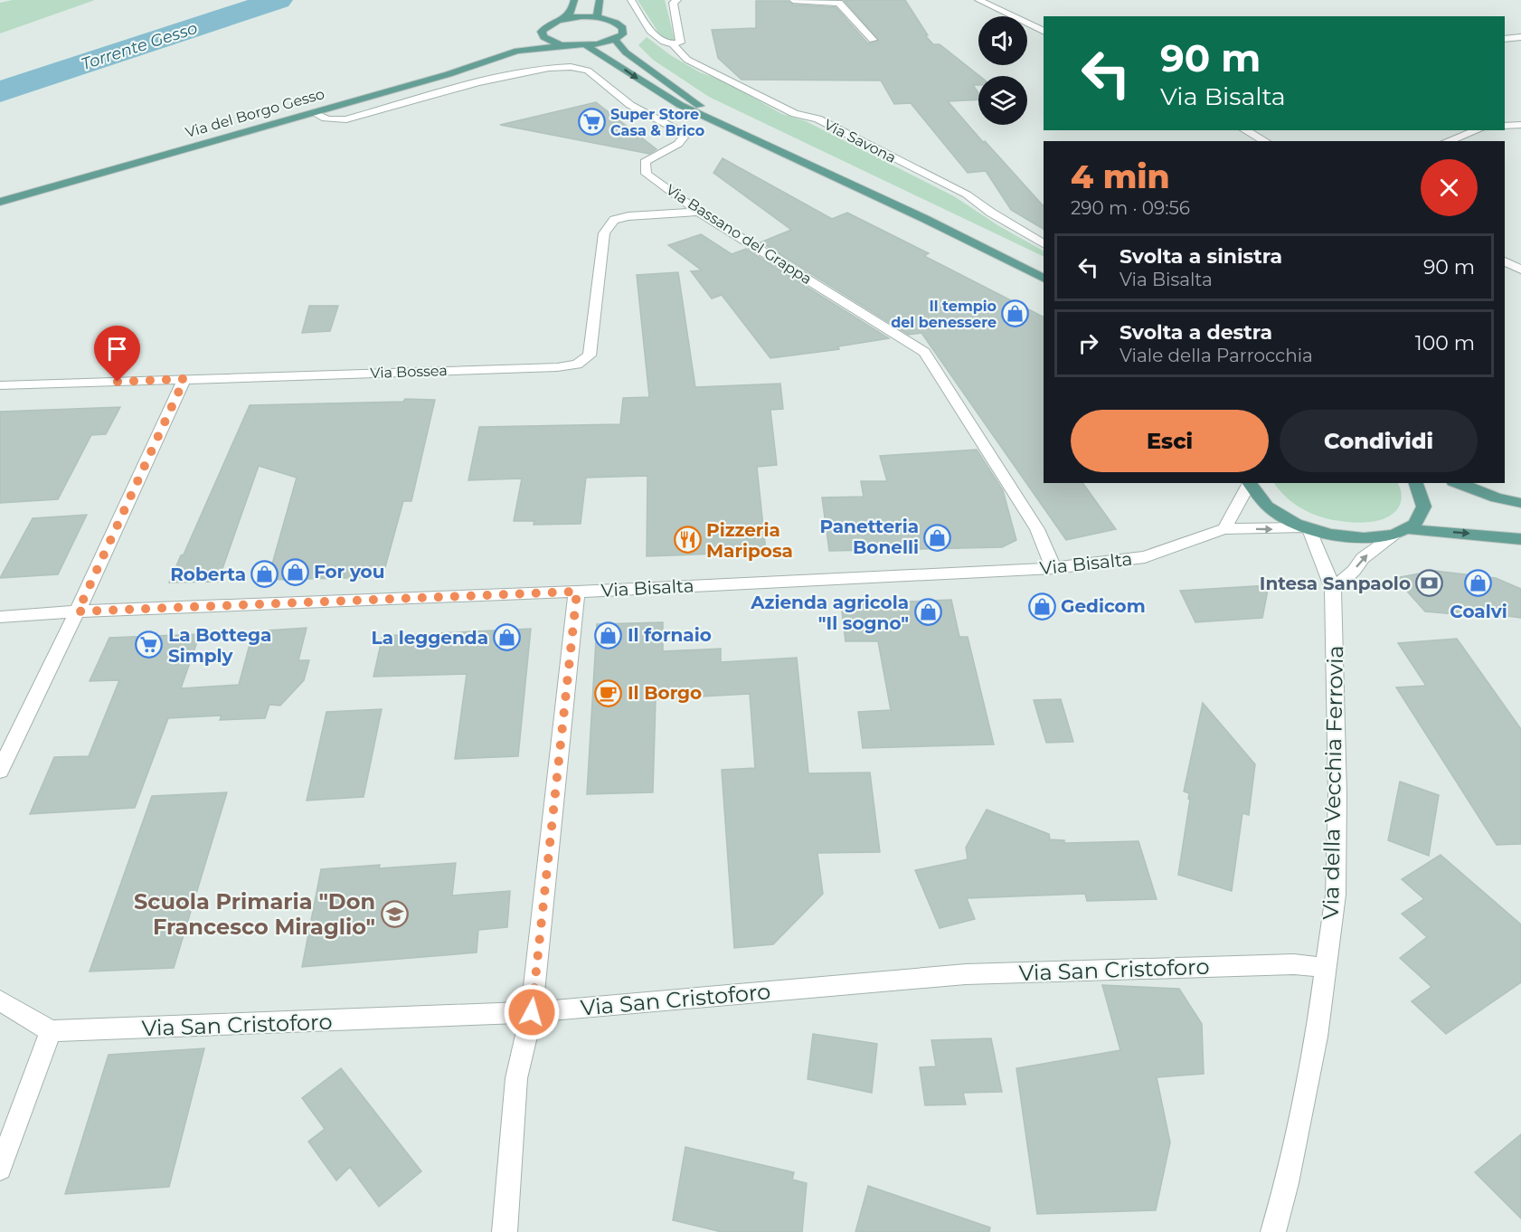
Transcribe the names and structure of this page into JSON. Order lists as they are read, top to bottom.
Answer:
{
  "streets": {
    "main road": ["Via del Borgo Gesso"],
    "street": [
      "Via Savona",
      "Via Bassano del Grappa",
      "Via Bossea",
      "Via Bisalta",
      "Via della Vecchia Ferrovia",
      "Via San Cristoforo"
    ]
  },
  "crossings": [
    ["Via del Borgo Gesso", "Via Bassano del Grappa"],
    ["Via Bassano del Grappa", "Via Bossea"],
    ["Via Bassano del Grappa", "Via Bisalta"],
    ["Via Bisalta", "Via della Vecchia Ferrovia"],
    ["Via della Vecchia Ferrovia", "Via San Cristoforo"]
  ],
  "water": ["Torrente Gesso"],
  "places": {
    "supermarket": ["Super Store Casa & Brico", "La Bottega Simply"],
    "shop": [
      "Il tempio del benessere",
      "Panetteria Bonelli",
      "For you",
      "Roberta",
      "Coalvi",
      "Gedicom",
      "Azienda agricola \"Il sogno\"",
      "Il fornaio",
      "La leggenda"
    ],
    "restaurant": ["Pizzeria Mariposa"],
    "bank": ["Intesa Sanpaolo"],
    "cafe": ["Il Borgo"],
    "school or university": ["Scuola Primaria \"Don Francesco Miraglio\""]
  },
  "page": {
    "turn": ["90 m", "Via Bisalta"],
    "heading": ["4 min", "290 m · 09:56"],
    "list": [
      {
        "name": "Svolta a sinistra",
        "note": "Via Bisalta",
        "value": "90 m"
      },
      {
        "name": "Svolta a destra",
        "note": "Viale della Parrocchia",
        "value": "100 m"
      }
    ],
    "buttons": ["Esci", "Condividi"]
  }
}
